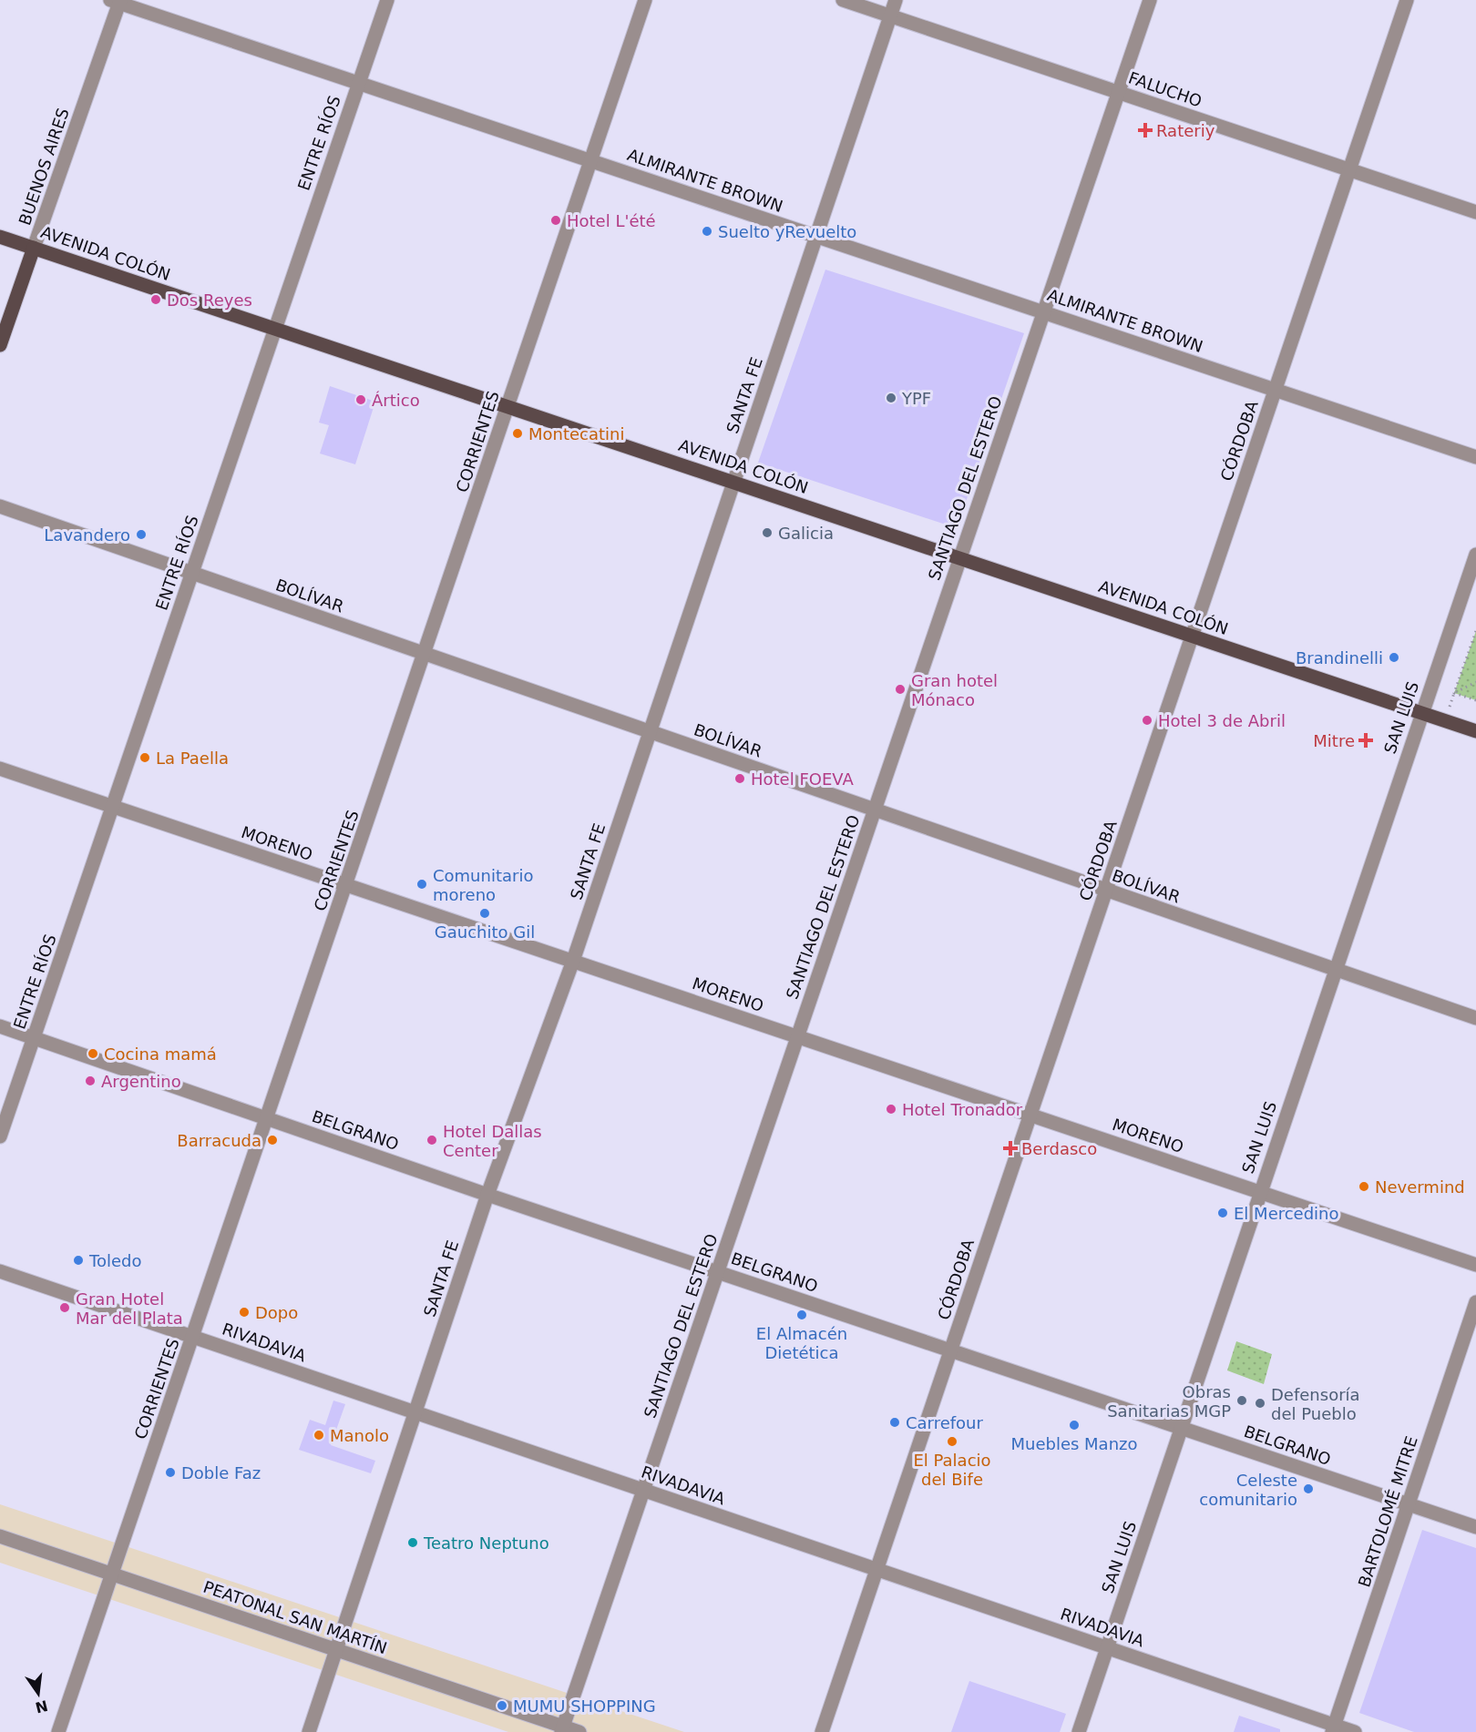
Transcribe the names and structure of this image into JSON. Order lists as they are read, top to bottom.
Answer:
{
  "streets": {
    "main road": ["BUENOS AIRES", "AVENIDA COLÓN"],
    "street": [
      "FALUCHO",
      "ENTRE RÍOS",
      "ALMIRANTE BROWN",
      "SANTA FE",
      "CÓRDOBA",
      "CORRIENTES",
      "SANTIAGO DEL ESTERO",
      "BOLÍVAR",
      "SAN LUIS",
      "MORENO",
      "BELGRANO",
      "RIVADAVIA",
      "BARTOLOMÉ MITRE",
      "PEATONAL SAN MARTÍN"
    ]
  },
  "crossings": [
    ["FALUCHO", "SANTA FE"],
    ["FALUCHO", "CÓRDOBA"],
    ["FALUCHO", "SANTIAGO DEL ESTERO"],
    ["ENTRE RÍOS", "ALMIRANTE BROWN"],
    ["ENTRE RÍOS", "AVENIDA COLÓN"],
    ["ENTRE RÍOS", "BOLÍVAR"],
    ["ENTRE RÍOS", "MORENO"],
    ["ENTRE RÍOS", "BELGRANO"],
    ["BUENOS AIRES", "ALMIRANTE BROWN"],
    ["BUENOS AIRES", "AVENIDA COLÓN"],
    ["ALMIRANTE BROWN", "SANTA FE"],
    ["ALMIRANTE BROWN", "CÓRDOBA"],
    ["ALMIRANTE BROWN", "CORRIENTES"],
    ["ALMIRANTE BROWN", "SANTIAGO DEL ESTERO"],
    ["AVENIDA COLÓN", "SANTA FE"],
    ["AVENIDA COLÓN", "CÓRDOBA"],
    ["AVENIDA COLÓN", "CORRIENTES"],
    ["AVENIDA COLÓN", "SANTIAGO DEL ESTERO"],
    ["AVENIDA COLÓN", "SAN LUIS"],
    ["SANTA FE", "BOLÍVAR"],
    ["SANTA FE", "MORENO"],
    ["SANTA FE", "BELGRANO"],
    ["SANTA FE", "RIVADAVIA"],
    ["SANTA FE", "PEATONAL SAN MARTÍN"],
    ["CÓRDOBA", "BOLÍVAR"],
    ["CÓRDOBA", "MORENO"],
    ["CÓRDOBA", "BELGRANO"],
    ["CÓRDOBA", "RIVADAVIA"],
    ["CORRIENTES", "BOLÍVAR"],
    ["CORRIENTES", "MORENO"],
    ["CORRIENTES", "BELGRANO"],
    ["CORRIENTES", "RIVADAVIA"],
    ["CORRIENTES", "PEATONAL SAN MARTÍN"],
    ["SANTIAGO DEL ESTERO", "BOLÍVAR"],
    ["SANTIAGO DEL ESTERO", "MORENO"],
    ["SANTIAGO DEL ESTERO", "BELGRANO"],
    ["SANTIAGO DEL ESTERO", "RIVADAVIA"],
    ["SANTIAGO DEL ESTERO", "PEATONAL SAN MARTÍN"],
    ["BOLÍVAR", "SAN LUIS"],
    ["SAN LUIS", "MORENO"],
    ["SAN LUIS", "BELGRANO"],
    ["SAN LUIS", "RIVADAVIA"],
    ["BELGRANO", "BARTOLOMÉ MITRE"],
    ["RIVADAVIA", "BARTOLOMÉ MITRE"]
  ],
  "places": {
    "health": ["Rateriy", "Mitre", "Berdasco"],
    "other": [
      "Hotel L'été",
      "Suelto yRevuelto",
      "Dos Reyes",
      "YPF",
      "Ártico",
      "Montecatini",
      "Galicia",
      "Lavandero",
      "Brandinelli",
      "Gran hotel Mónaco",
      "Hotel 3 de Abril",
      "La Paella",
      "Hotel FOEVA",
      "Comunitario moreno",
      "Gauchito Gil",
      "Cocina mamá",
      "Argentino",
      "Hotel Tronador",
      "Barracuda",
      "Hotel Dallas Center",
      "Nevermind",
      "El Mercedino",
      "Toledo",
      "Gran Hotel Mar del Plata",
      "Dopo",
      "El Almacén Dietética",
      "Obras Sanitarias MGP",
      "Defensoría del Pueblo",
      "Carrefour",
      "Muebles Manzo",
      "Manolo",
      "El Palacio del Bife",
      "Doble Faz",
      "Celeste comunitario",
      "Teatro Neptuno",
      "MUMU SHOPPING"
    ]
  },
  "north": "bottom"
}
